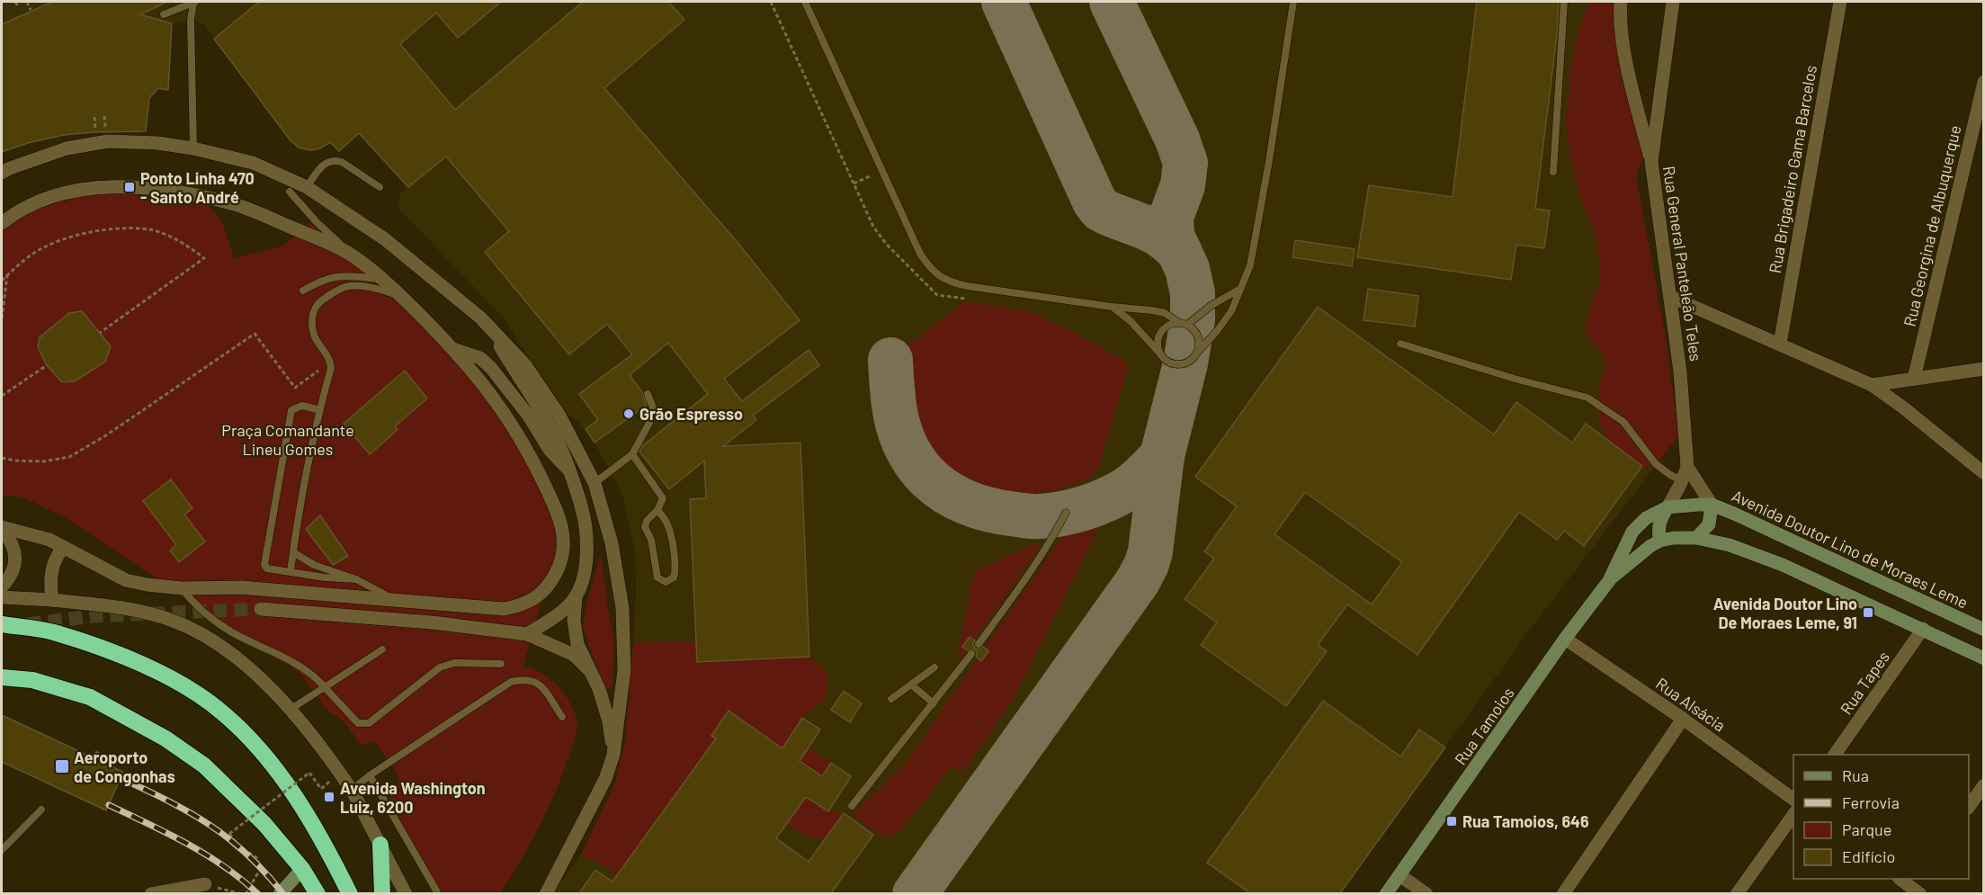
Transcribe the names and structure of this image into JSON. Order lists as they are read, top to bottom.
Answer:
{
  "streets": {
    "main road": ["Avenida Doutor Lino de Moraes Leme", "Rua Tamoios"],
    "street": [
      "Rua Brigadeiro Gama Barcelos",
      "Rua Georgina de Albuquerque",
      "Rua General Panteleão Teles",
      "Rua Tapes",
      "Rua Alsácia"
    ]
  },
  "crossings": [
    ["Rua General Panteleão Teles", "Avenida Doutor Lino de Moraes Leme"],
    ["Rua General Panteleão Teles", "Rua Tamoios"],
    ["Avenida Doutor Lino de Moraes Leme", "Rua Tamoios"],
    ["Rua Alsácia", "Rua Tamoios"]
  ],
  "parks": ["Praça Comandante Lineu Gomes"],
  "places": {
    "transit": [
      "Ponto Linha 470 - Santo André",
      "Avenida Doutor Lino De Moraes Leme, 91",
      "Aeroporto de Congonhas",
      "Avenida Washington Luiz, 6200",
      "Rua Tamoios, 646"
    ],
    "other": ["Grão Espresso"]
  },
  "legend": [
    "Rua",
    "Ferrovia",
    "Parque",
    "Edifício"
  ]
}
